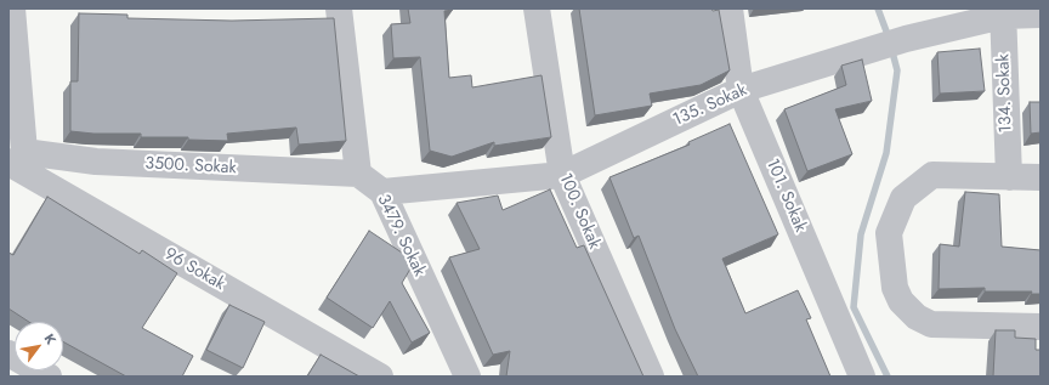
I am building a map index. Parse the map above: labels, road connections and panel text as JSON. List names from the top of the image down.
{
  "streets": {
    "street": [
      "134. Sokak",
      "135. Sokak",
      "3500. Sokak",
      "101. Sokak",
      "100. Sokak",
      "3479. Sokak",
      "96 Sokak"
    ]
  },
  "crossings": [
    ["134. Sokak", "135. Sokak"],
    ["135. Sokak", "101. Sokak"],
    ["135. Sokak", "100. Sokak"],
    ["135. Sokak", "3479. Sokak"],
    ["3500. Sokak", "3479. Sokak"],
    ["3500. Sokak", "96 Sokak"]
  ],
  "north": "top right"
}
